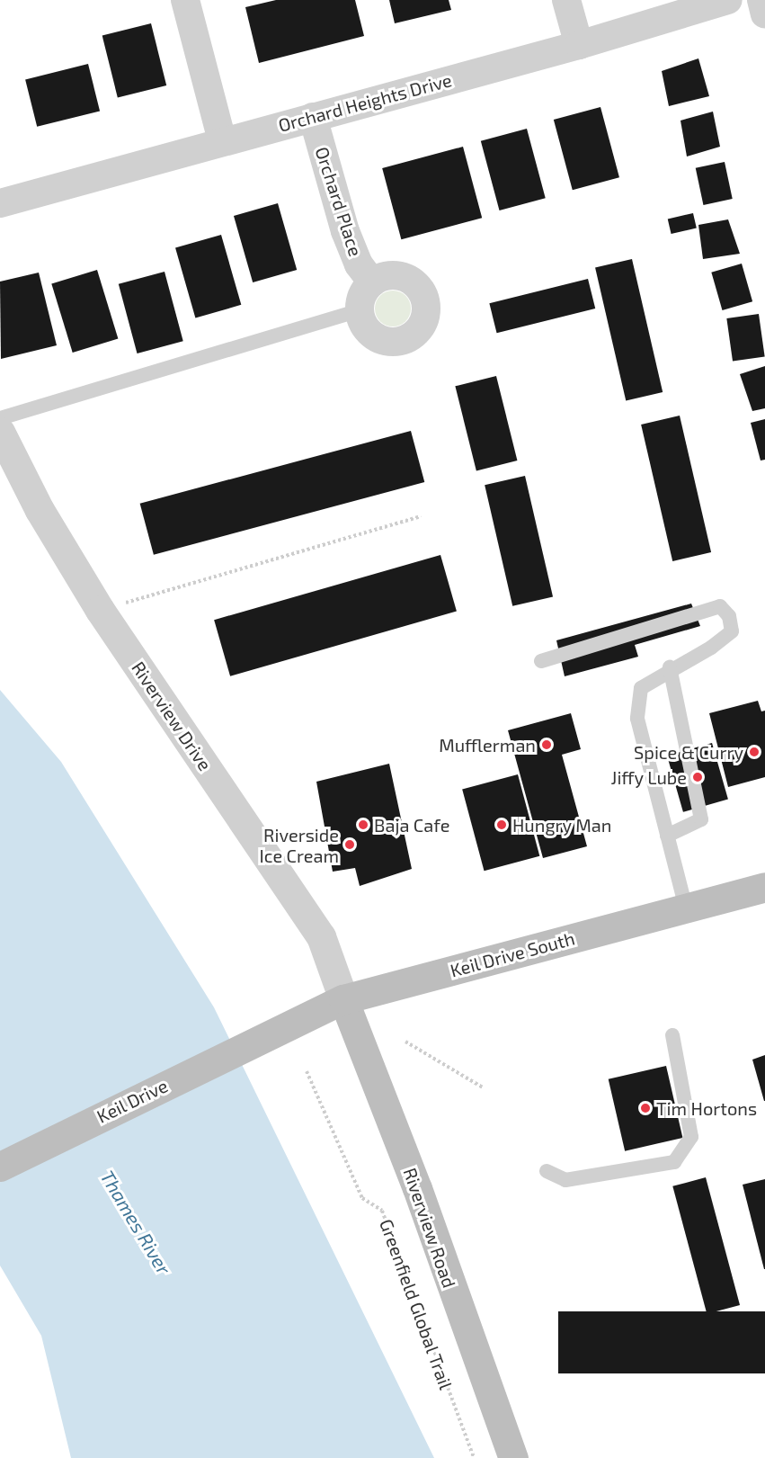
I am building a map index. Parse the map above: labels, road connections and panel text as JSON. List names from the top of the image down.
{
  "streets": {
    "main road": ["Keil Drive South", "Keil Drive", "Riverview Road"],
    "street": ["Orchard Heights Drive", "Orchard Place", "Riverview Drive"],
    "path": ["Greenfield Global Trail"]
  },
  "crossings": [
    ["Orchard Heights Drive", "Orchard Place"],
    ["Riverview Drive", "Keil Drive South"],
    ["Riverview Drive", "Riverview Road"],
    ["Keil Drive South", "Keil Drive"],
    ["Keil Drive South", "Riverview Road"]
  ],
  "water": ["Thames River"],
  "places": [
    "Mufflerman",
    "Spice & Curry",
    "Jiffy Lube",
    "Baja Cafe",
    "Hungry Man",
    "Riverside Ice Cream",
    "Tim Hortons"
  ]
}
